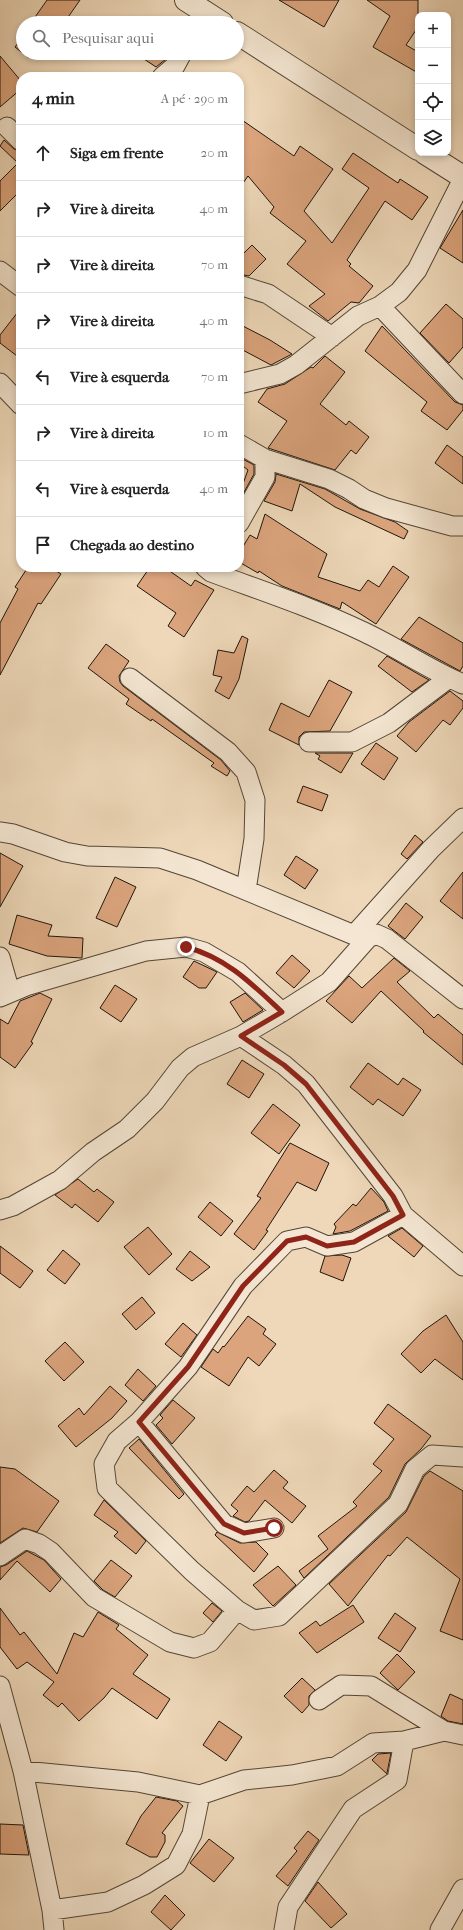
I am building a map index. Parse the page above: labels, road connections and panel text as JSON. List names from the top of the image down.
{
  "page": {
    "map_buttons": ["+", "−"],
    "search": "Pesquisar aqui",
    "heading": ["4 min", "A pé · 290 m"],
    "list": [
      ["Siga em frente", "20 m"],
      ["Vire à direita", "40 m"],
      ["Vire à direita", "70 m"],
      ["Vire à direita", "40 m"],
      ["Vire à esquerda", "70 m"],
      ["Vire à direita", "10 m"],
      ["Vire à esquerda", "40 m"],
      "Chegada ao destino"
    ]
  }
}
